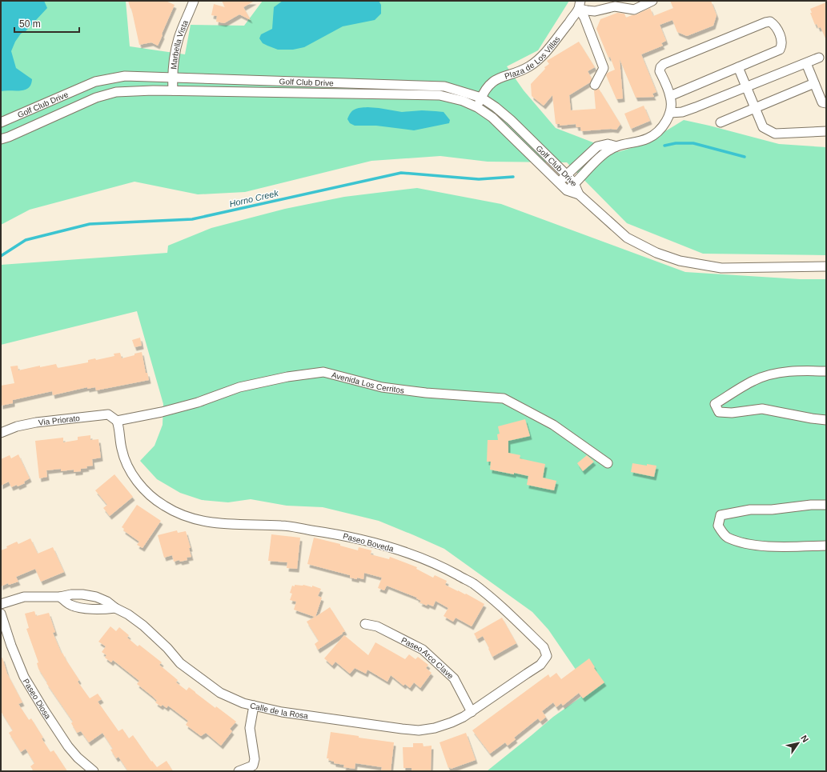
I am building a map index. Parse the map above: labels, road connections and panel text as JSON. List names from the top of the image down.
{
  "streets": {
    "street": [
      "Marbella Vista",
      "Plaza de Los Villas",
      "Golf Club Drive",
      "Avenida Los Cerritos",
      "Via Priorato",
      "Paseo Boveda",
      "Paseo Arco Clave",
      "Paseo Diosa",
      "Calle de la Rosa"
    ]
  },
  "crossings": [
    ["Marbella Vista", "Golf Club Drive"],
    ["Plaza de Los Villas", "Golf Club Drive"],
    ["Avenida Los Cerritos", "Via Priorato"],
    ["Avenida Los Cerritos", "Paseo Boveda"],
    ["Via Priorato", "Paseo Boveda"],
    ["Paseo Boveda", "Paseo Arco Clave"],
    ["Paseo Boveda", "Calle de la Rosa"],
    ["Paseo Arco Clave", "Calle de la Rosa"]
  ],
  "water": ["Horno Creek"],
  "scale_bar": "50 m",
  "north": "top right"
}
